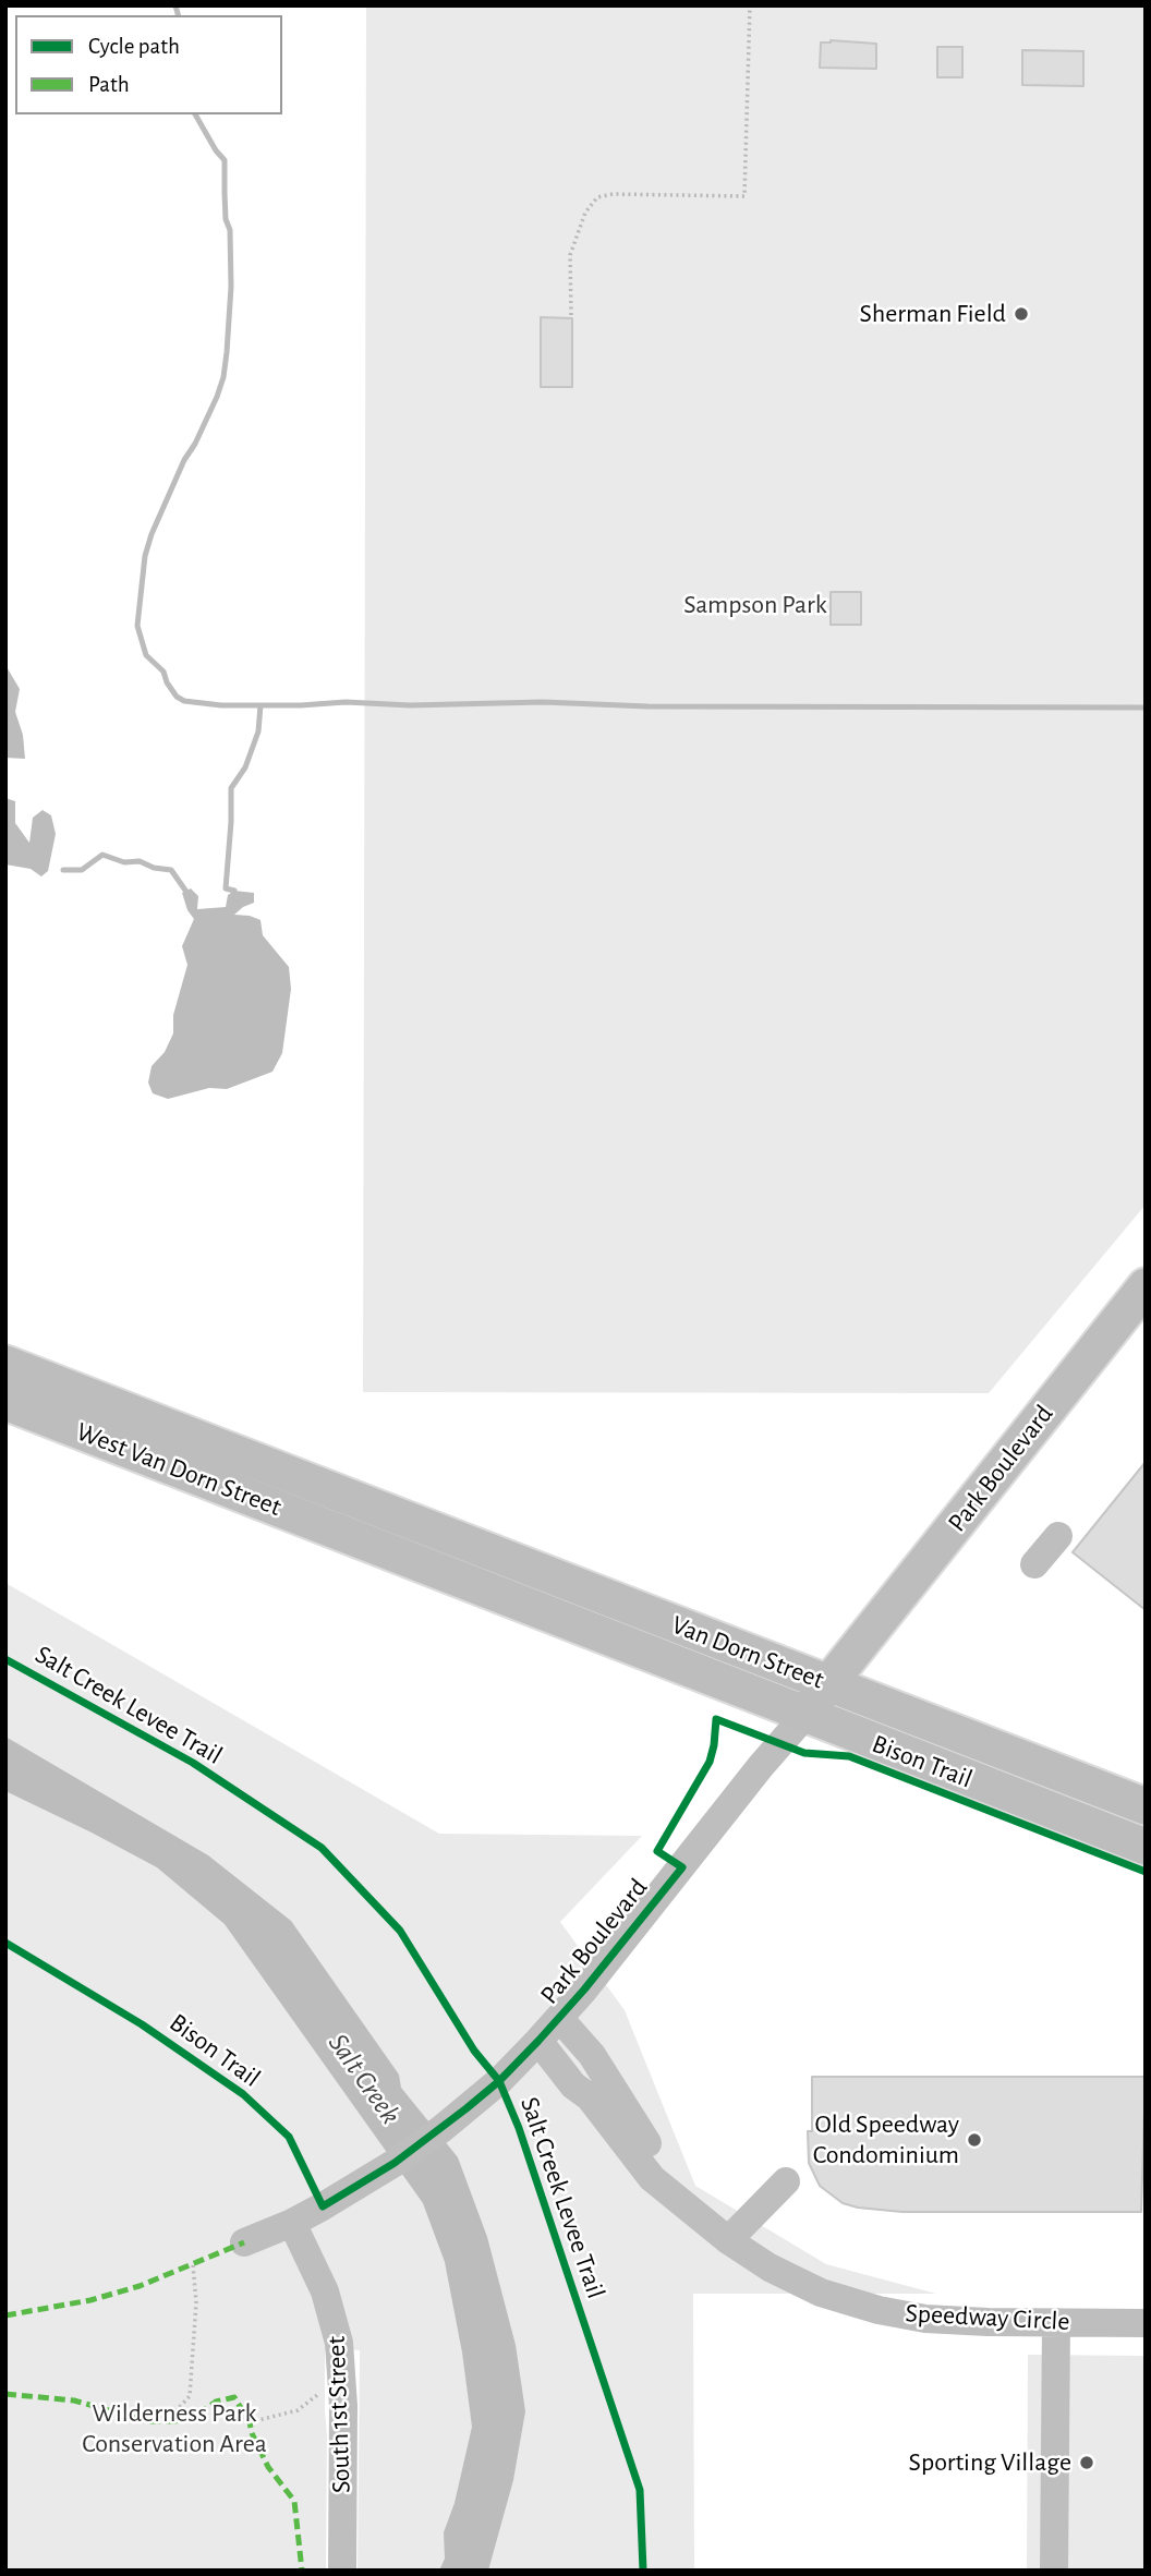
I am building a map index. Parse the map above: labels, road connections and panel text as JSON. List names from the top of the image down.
{
  "streets": {
    "main road": ["Park Boulevard", "West Van Dorn Street", "Van Dorn Street"],
    "street": ["Speedway Circle", "South 1st Street"],
    "cycle path": ["Salt Creek Levee Trail", "Bison Trail"]
  },
  "crossings": [
    ["Park Boulevard", "Van Dorn Street"],
    ["Park Boulevard", "Speedway Circle"],
    ["West Van Dorn Street", "Van Dorn Street"]
  ],
  "water": ["Salt Creek"],
  "parks": ["Sampson Park", "Wilderness Park Conservation Area"],
  "places": ["Sherman Field", "Old Speedway Condominium", "Sporting Village"],
  "legend": ["Cycle path", "Path"]
}
